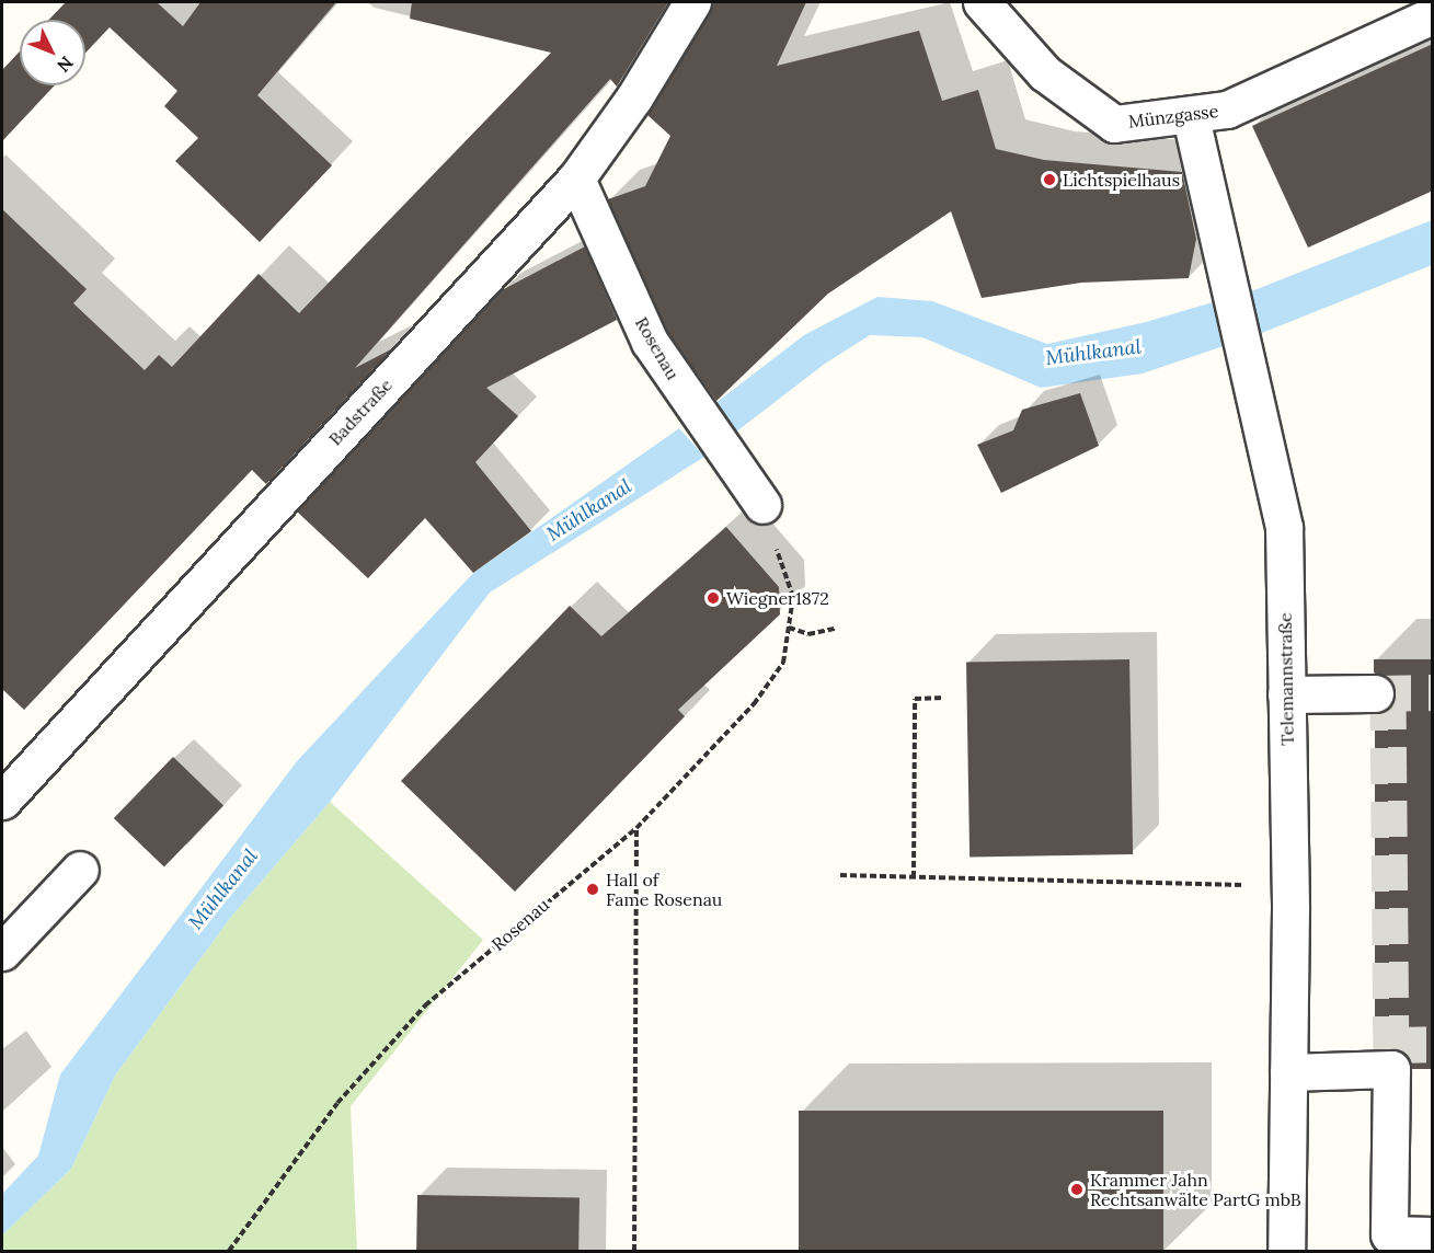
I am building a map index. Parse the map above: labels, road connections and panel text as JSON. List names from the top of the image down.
{
  "streets": {
    "street": [
      "Münzgasse",
      "Rosenau",
      "Badstraße",
      "Telemannstraße"
    ]
  },
  "crossings": [
    ["Münzgasse", "Telemannstraße"],
    ["Rosenau", "Badstraße"]
  ],
  "water": ["Mühlkanal"],
  "places": [
    "Lichtspielhaus",
    "Wiegner1872",
    "Hall of Fame Rosenau",
    "Krammer Jahn Rechtsanwälte PartG mbB"
  ],
  "north": "bottom right"
}
